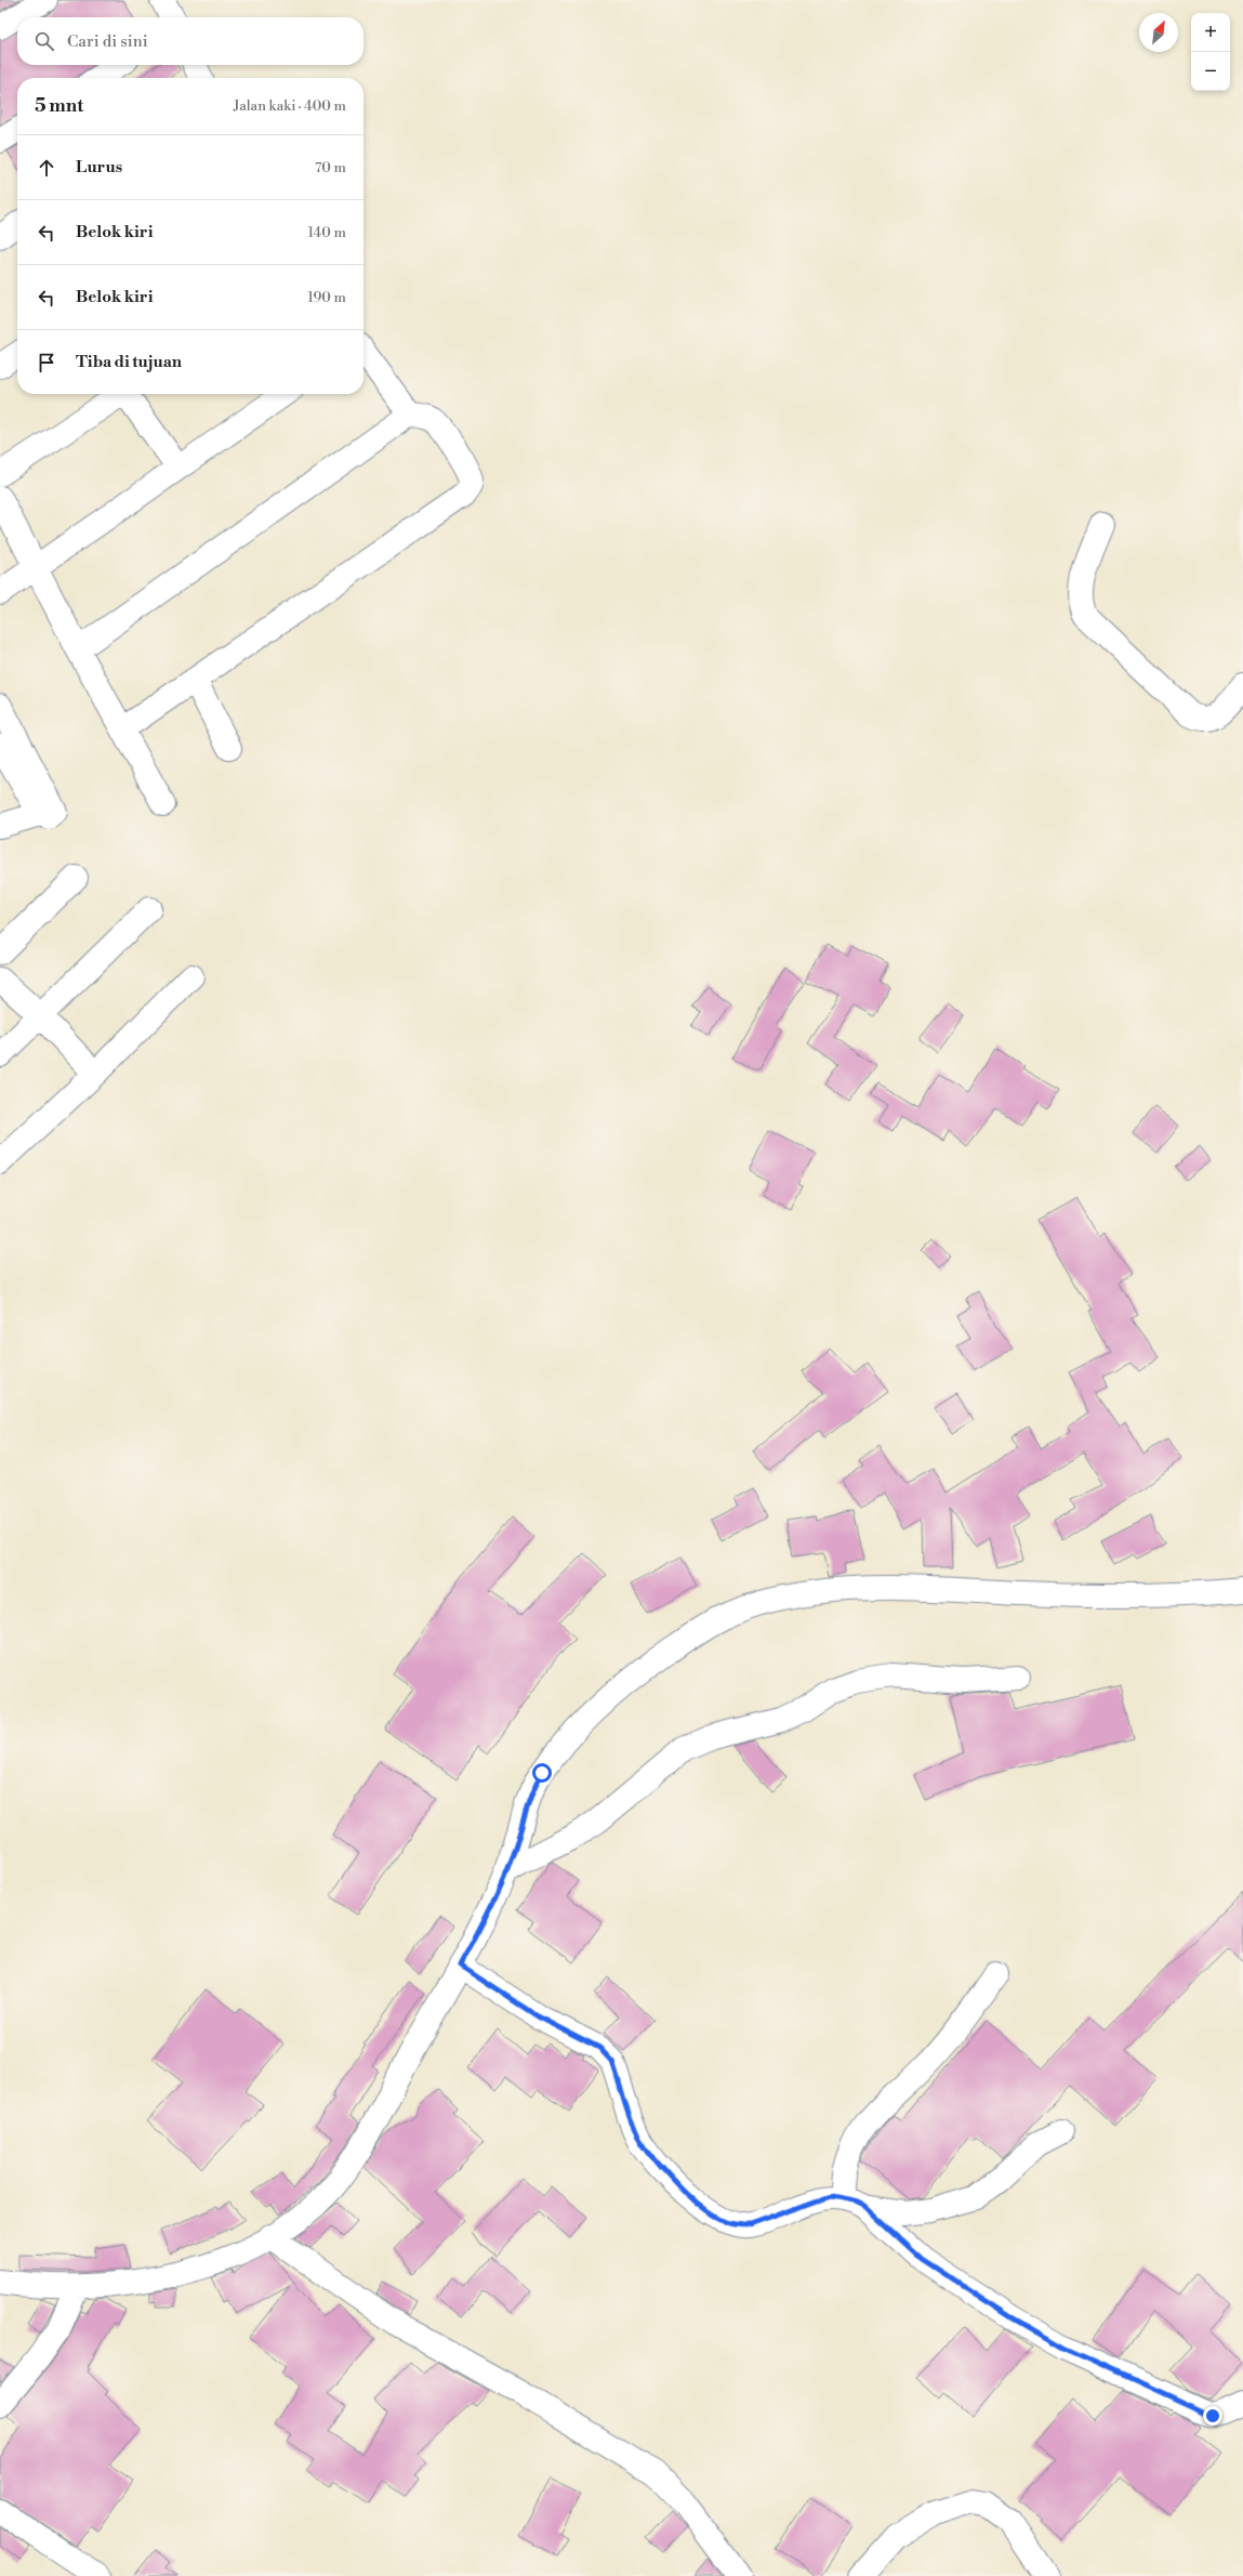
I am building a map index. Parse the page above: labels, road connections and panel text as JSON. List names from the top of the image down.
{
  "north": "top right",
  "page": {
    "map_buttons": ["+", "−"],
    "search": "Cari di sini",
    "heading": ["5 mnt", "Jalan kaki · 400 m"],
    "list": [
      ["Lurus", "70 m"],
      ["Belok kiri", "140 m"],
      ["Belok kiri", "190 m"],
      "Tiba di tujuan"
    ]
  }
}
